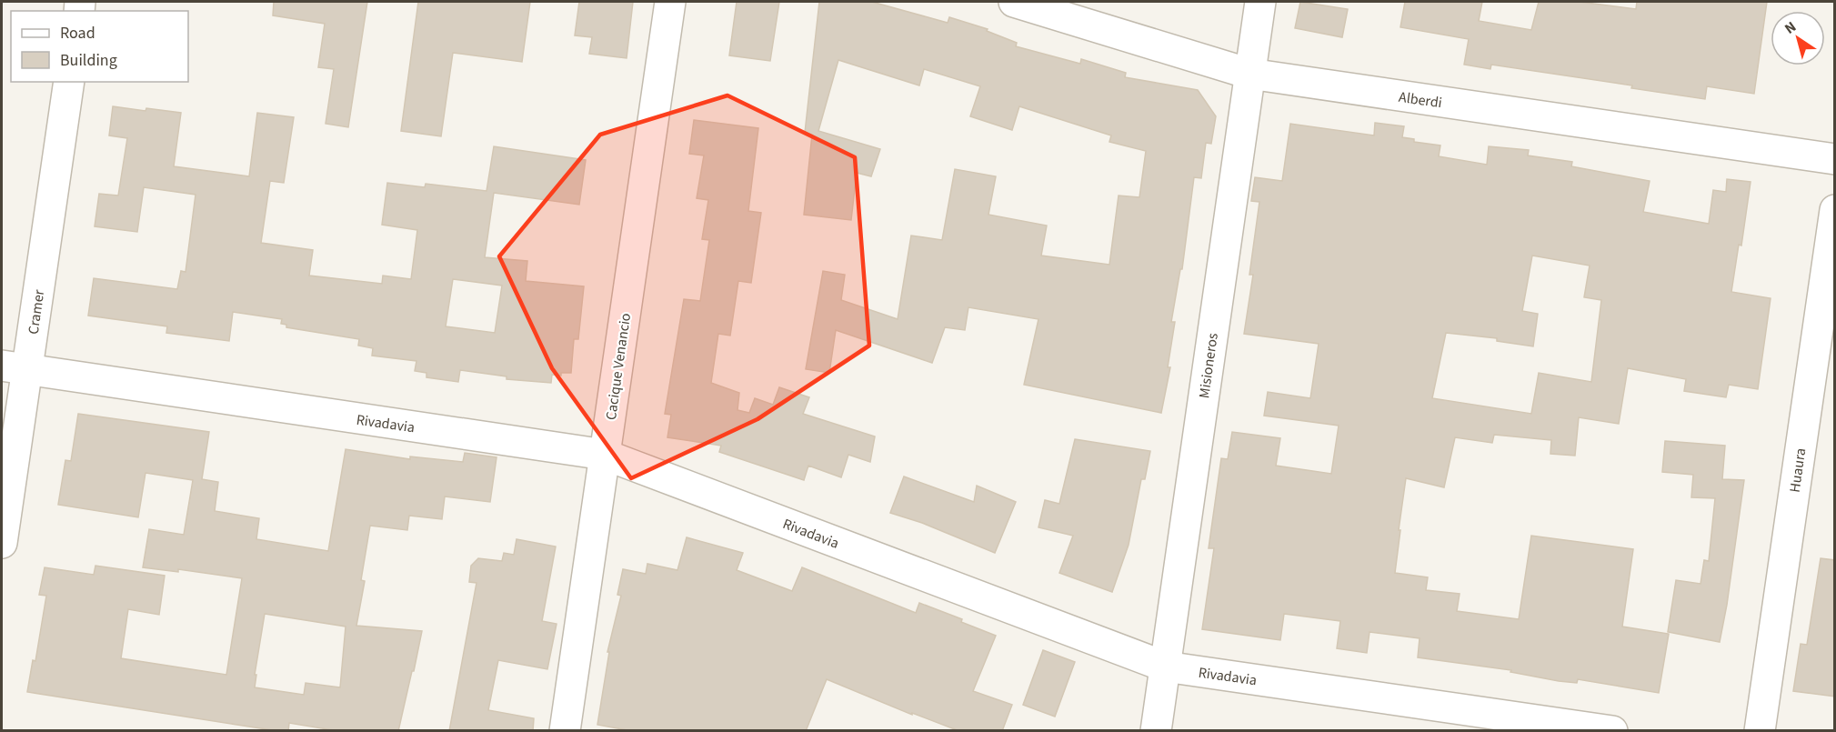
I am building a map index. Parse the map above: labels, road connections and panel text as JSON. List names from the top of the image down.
{
  "streets": {
    "street": [
      "Alberdi",
      "Cramer",
      "Misioneros",
      "Cacique Venancio",
      "Rivadavia",
      "Huaura"
    ]
  },
  "crossings": [
    ["Alberdi", "Misioneros"],
    ["Cramer", "Rivadavia"],
    ["Misioneros", "Rivadavia"],
    ["Cacique Venancio", "Rivadavia"]
  ],
  "legend": ["Road", "Building"],
  "north": "top left"
}
